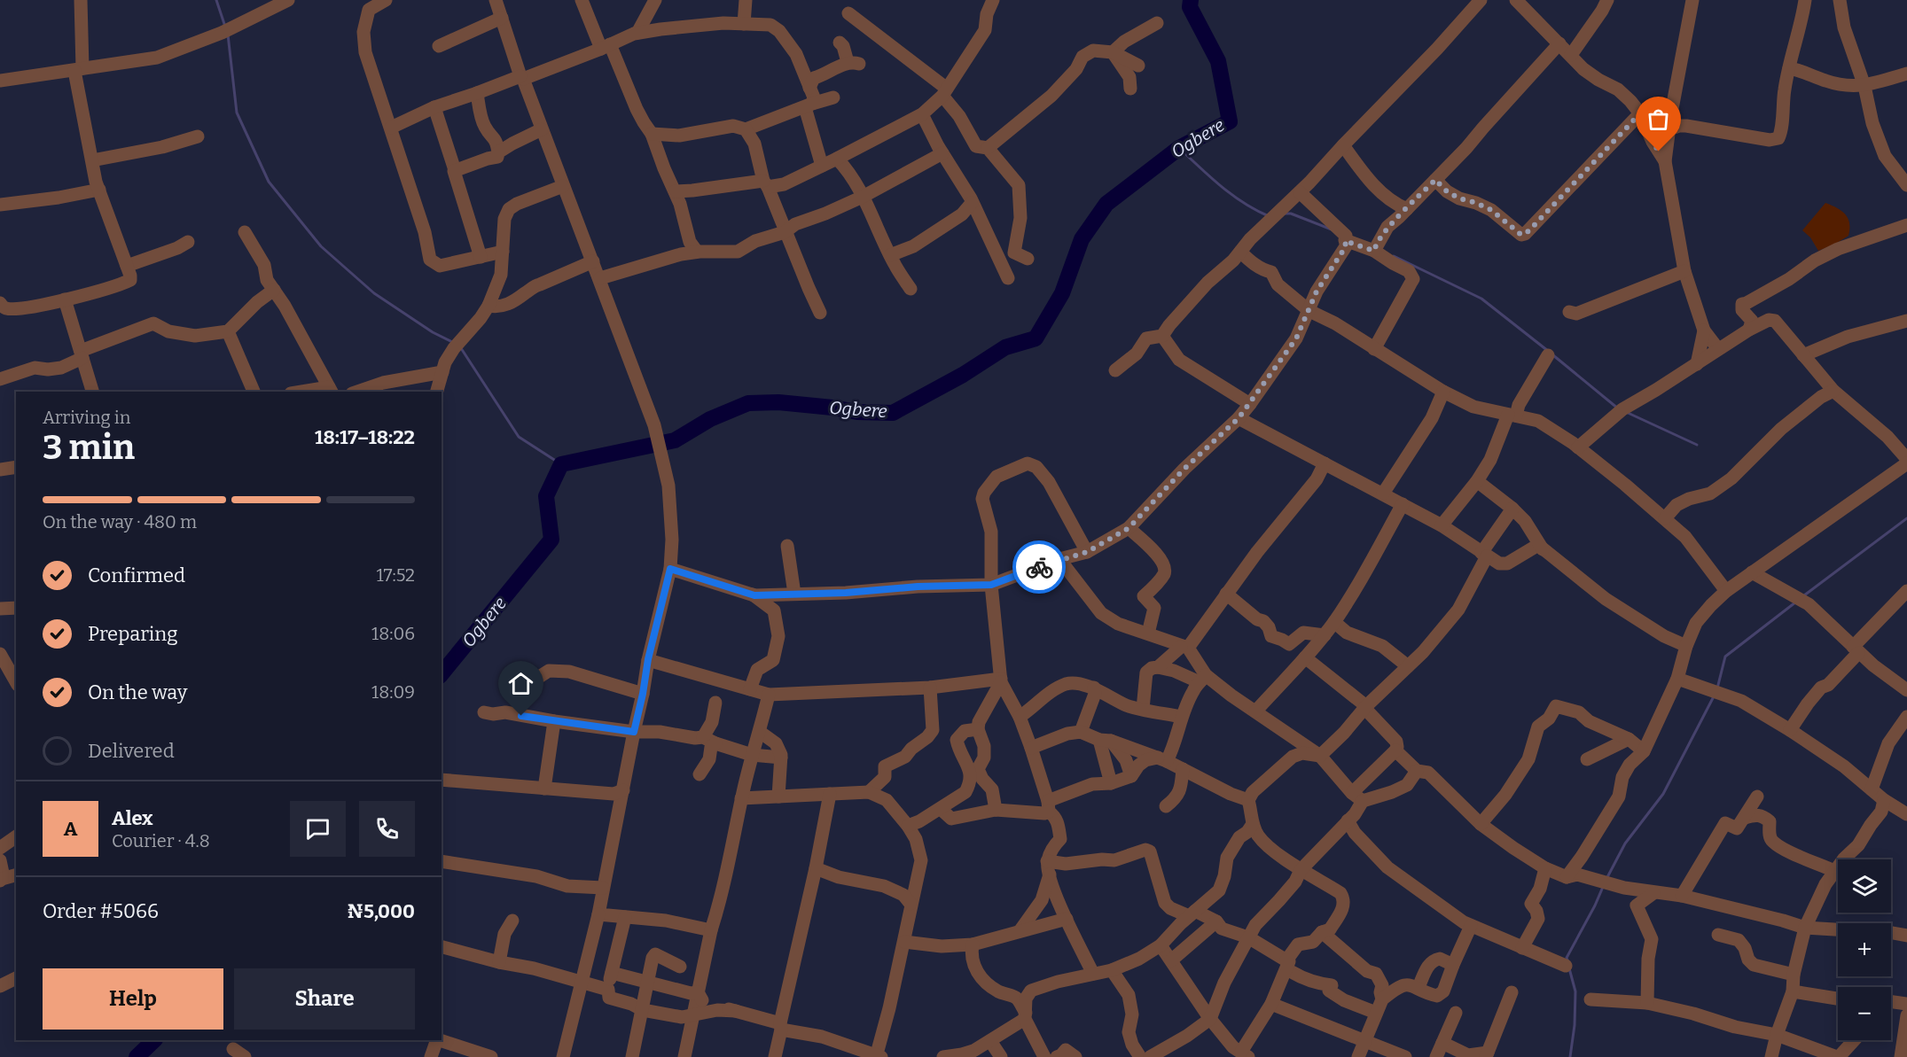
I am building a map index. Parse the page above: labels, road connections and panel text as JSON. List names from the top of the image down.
{
  "water": ["Ogbere"],
  "page": {
    "heading": ["3 min", "Arriving in", "18:17–18:22"],
    "panel": [
      "Alex",
      "Courier · 4.8",
      "Order #5066",
      "₦5,000"
    ],
    "bar": "On the way · 480 m",
    "list": [
      ["Confirmed", "17:52"],
      ["Preparing", "18:06"],
      ["On the way", "18:09"],
      "Delivered"
    ],
    "round": "A",
    "map_buttons": ["+", "−"],
    "buttons": ["Help", "Share"]
  }
}
